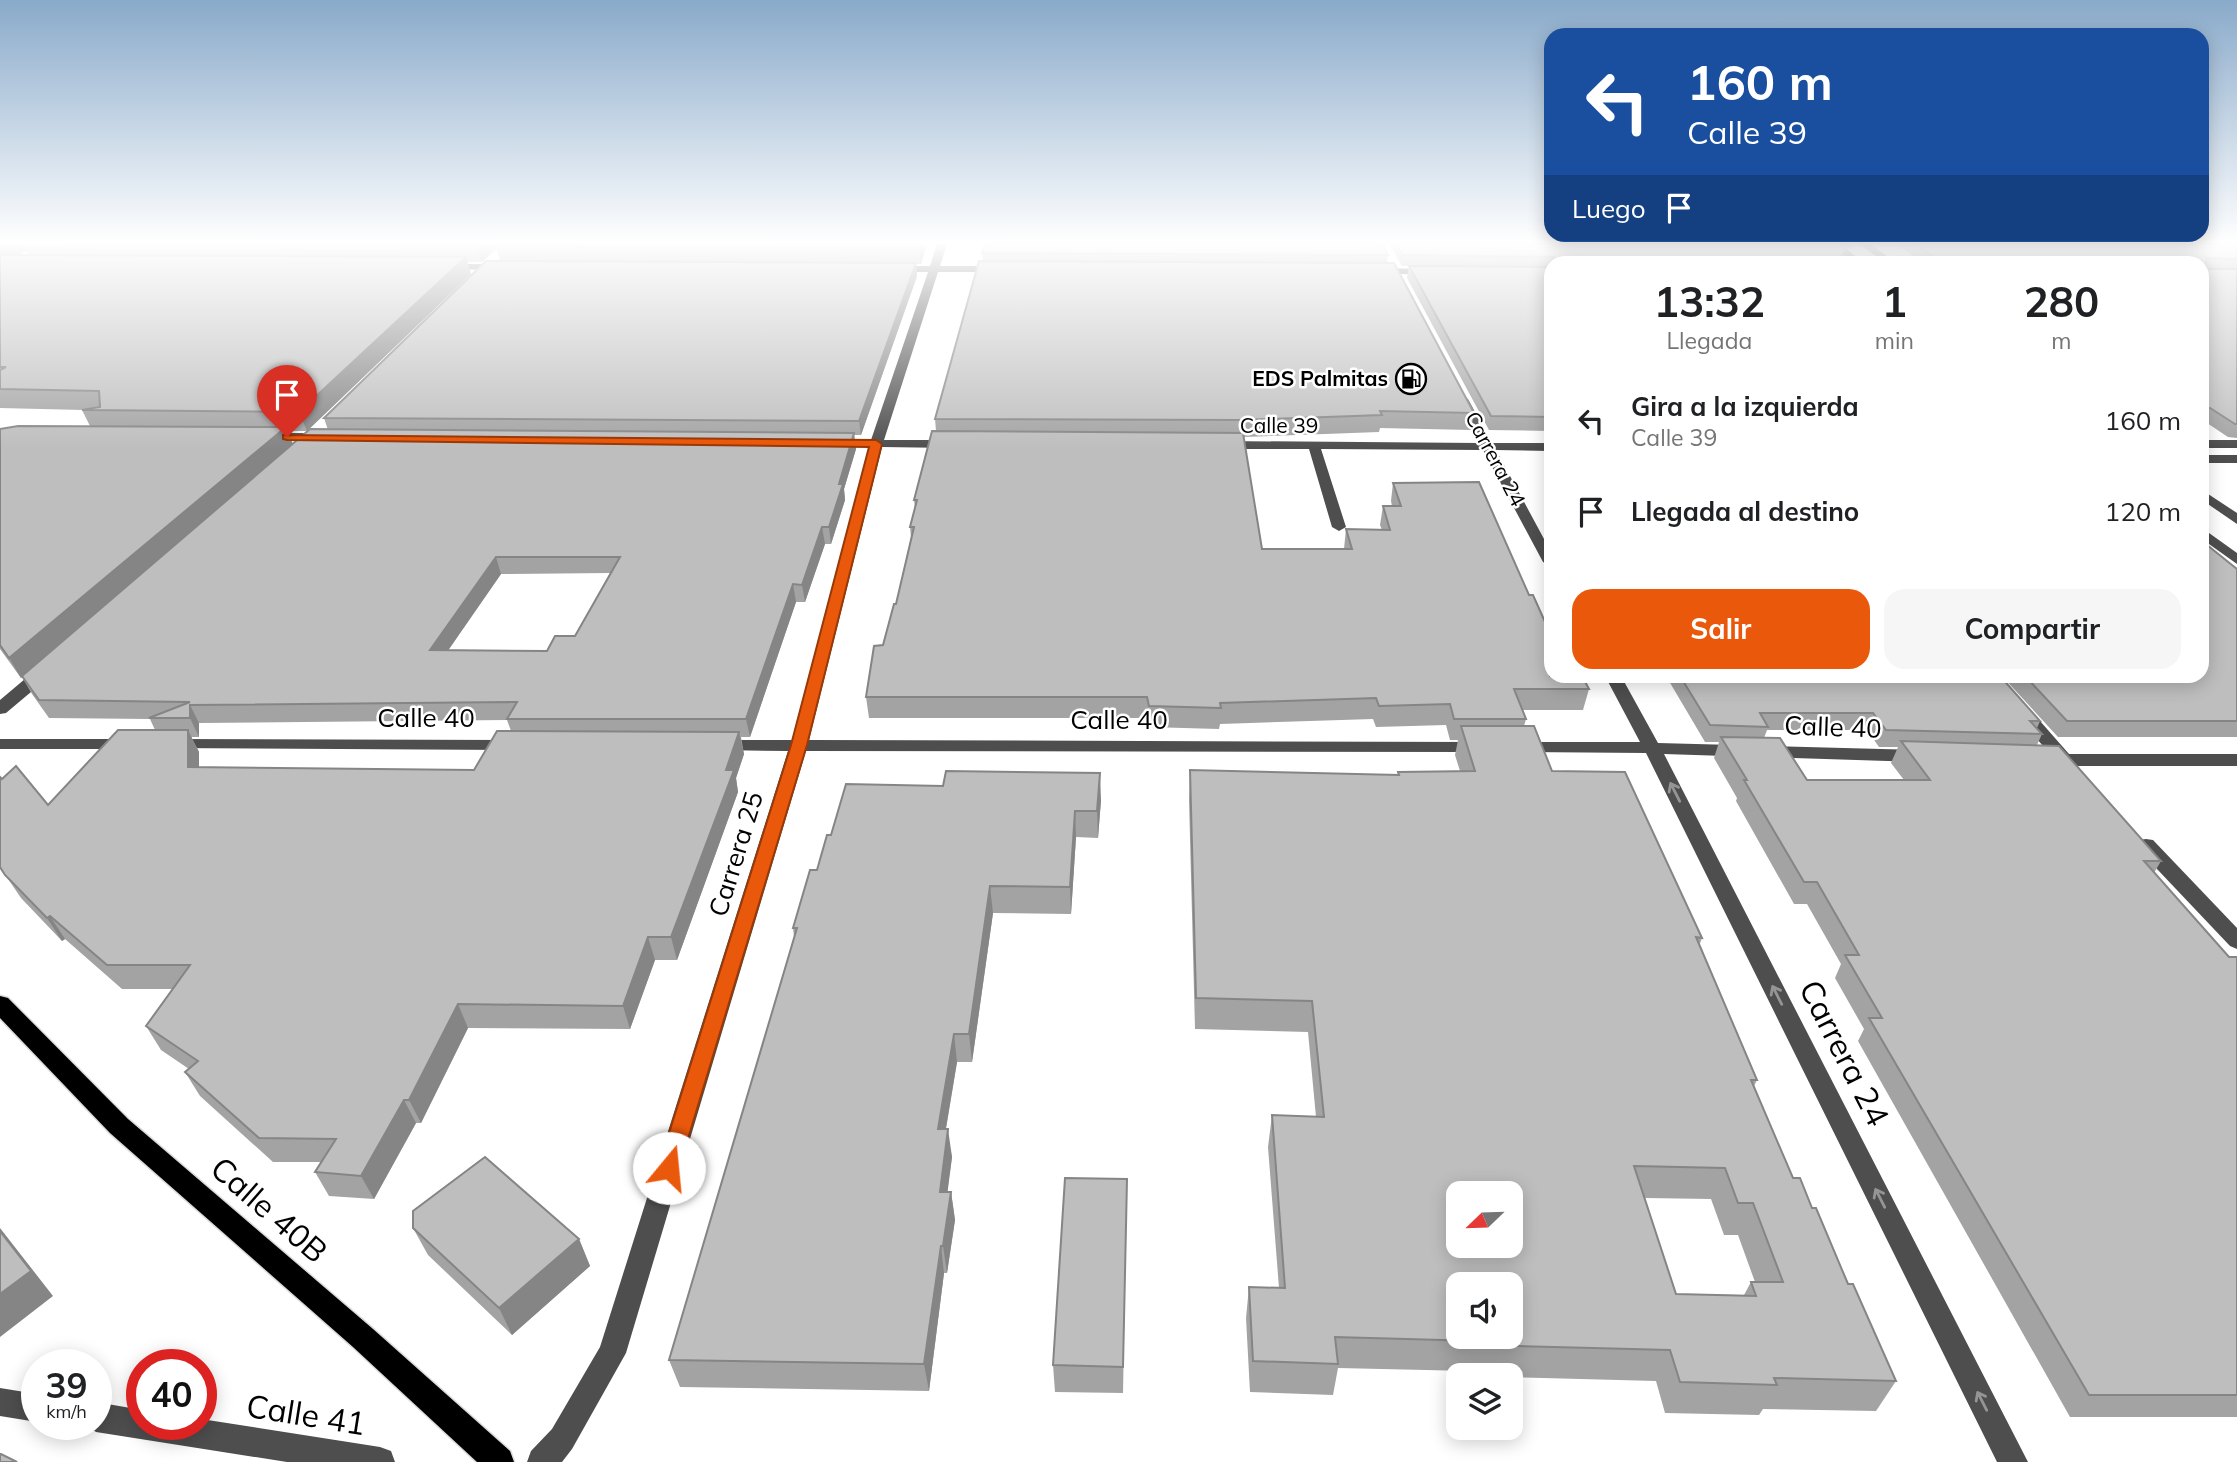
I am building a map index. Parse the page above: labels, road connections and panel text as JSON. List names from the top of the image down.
{
  "streets": {
    "main road": ["Calle 40B"],
    "street": [
      "Calle 39",
      "Carrera 24",
      "Calle 40",
      "Carrera 25",
      "Calle 41"
    ]
  },
  "crossings": [
    ["Calle 39", "Carrera 24"],
    ["Carrera 24", "Calle 40"],
    ["Calle 40", "Carrera 25"]
  ],
  "one_way": ["Carrera 24"],
  "places": {
    "fuel station": ["EDS Palmitas"]
  },
  "north": "bottom left",
  "page": {
    "turn": ["160 m", "Calle 39"],
    "then": "Luego",
    "eta": [
      "13:32",
      "Llegada",
      "1",
      "min",
      "280",
      "m"
    ],
    "list": [
      {
        "name": "Gira a la izquierda",
        "note": "Calle 39",
        "value": "160 m"
      },
      {
        "name": "Llegada al destino",
        "value": "120 m"
      }
    ],
    "buttons": ["Salir", "Compartir"],
    "speed": "39 km/h",
    "limit": "40"
  }
}
